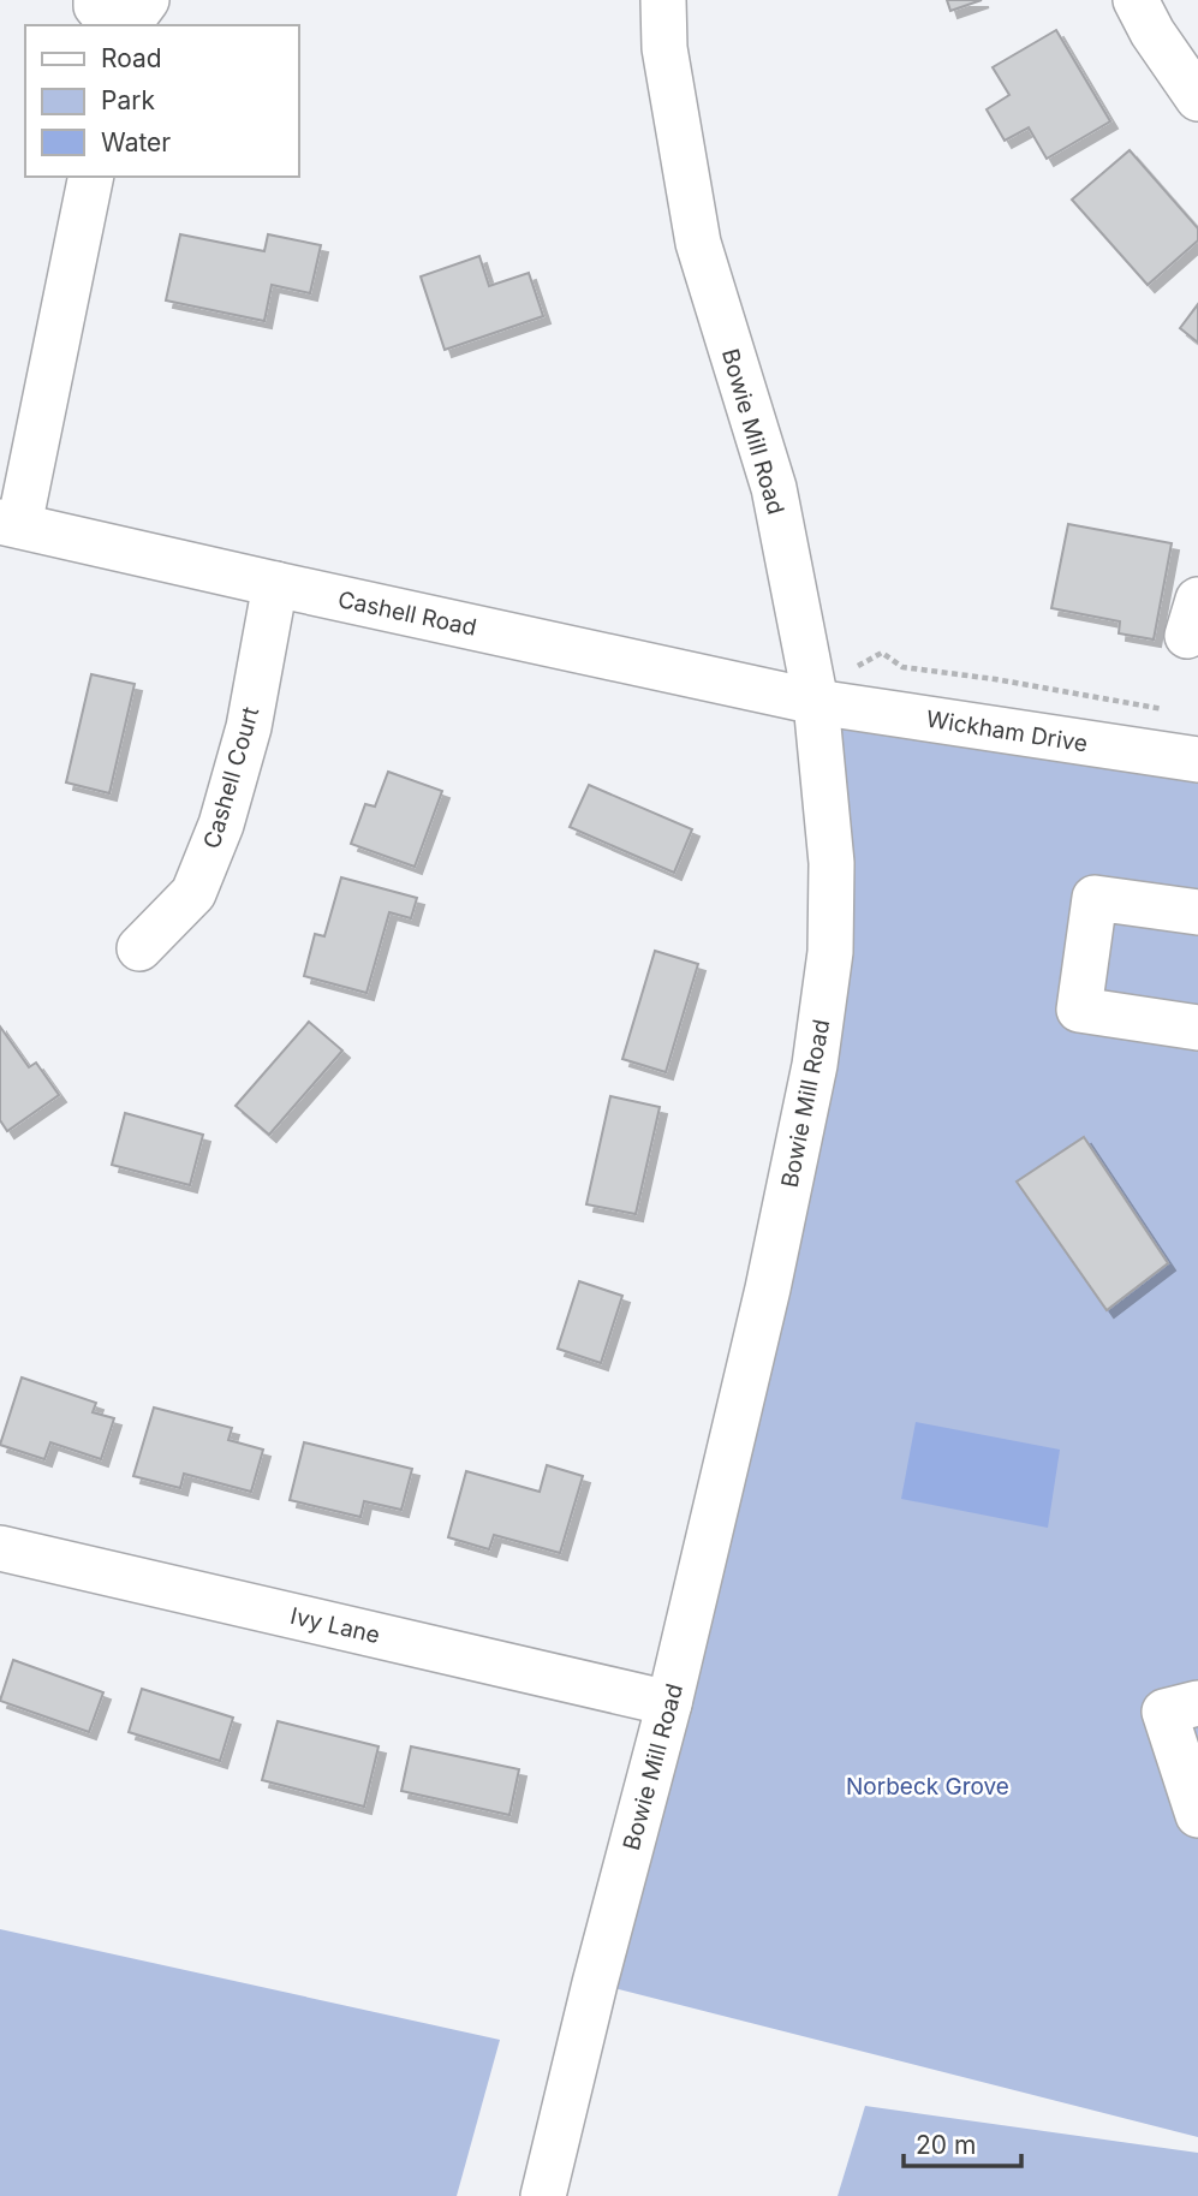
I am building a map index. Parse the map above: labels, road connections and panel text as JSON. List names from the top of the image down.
{
  "streets": {
    "street": [
      "Bowie Mill Road",
      "Cashell Road",
      "Wickham Drive",
      "Cashell Court",
      "Ivy Lane"
    ]
  },
  "crossings": [
    ["Bowie Mill Road", "Cashell Road"],
    ["Bowie Mill Road", "Wickham Drive"],
    ["Bowie Mill Road", "Ivy Lane"],
    ["Cashell Road", "Wickham Drive"],
    ["Cashell Road", "Cashell Court"]
  ],
  "parks": ["Norbeck Grove"],
  "legend": ["Road", "Park", "Water"],
  "scale_bar": "20 m"
}
